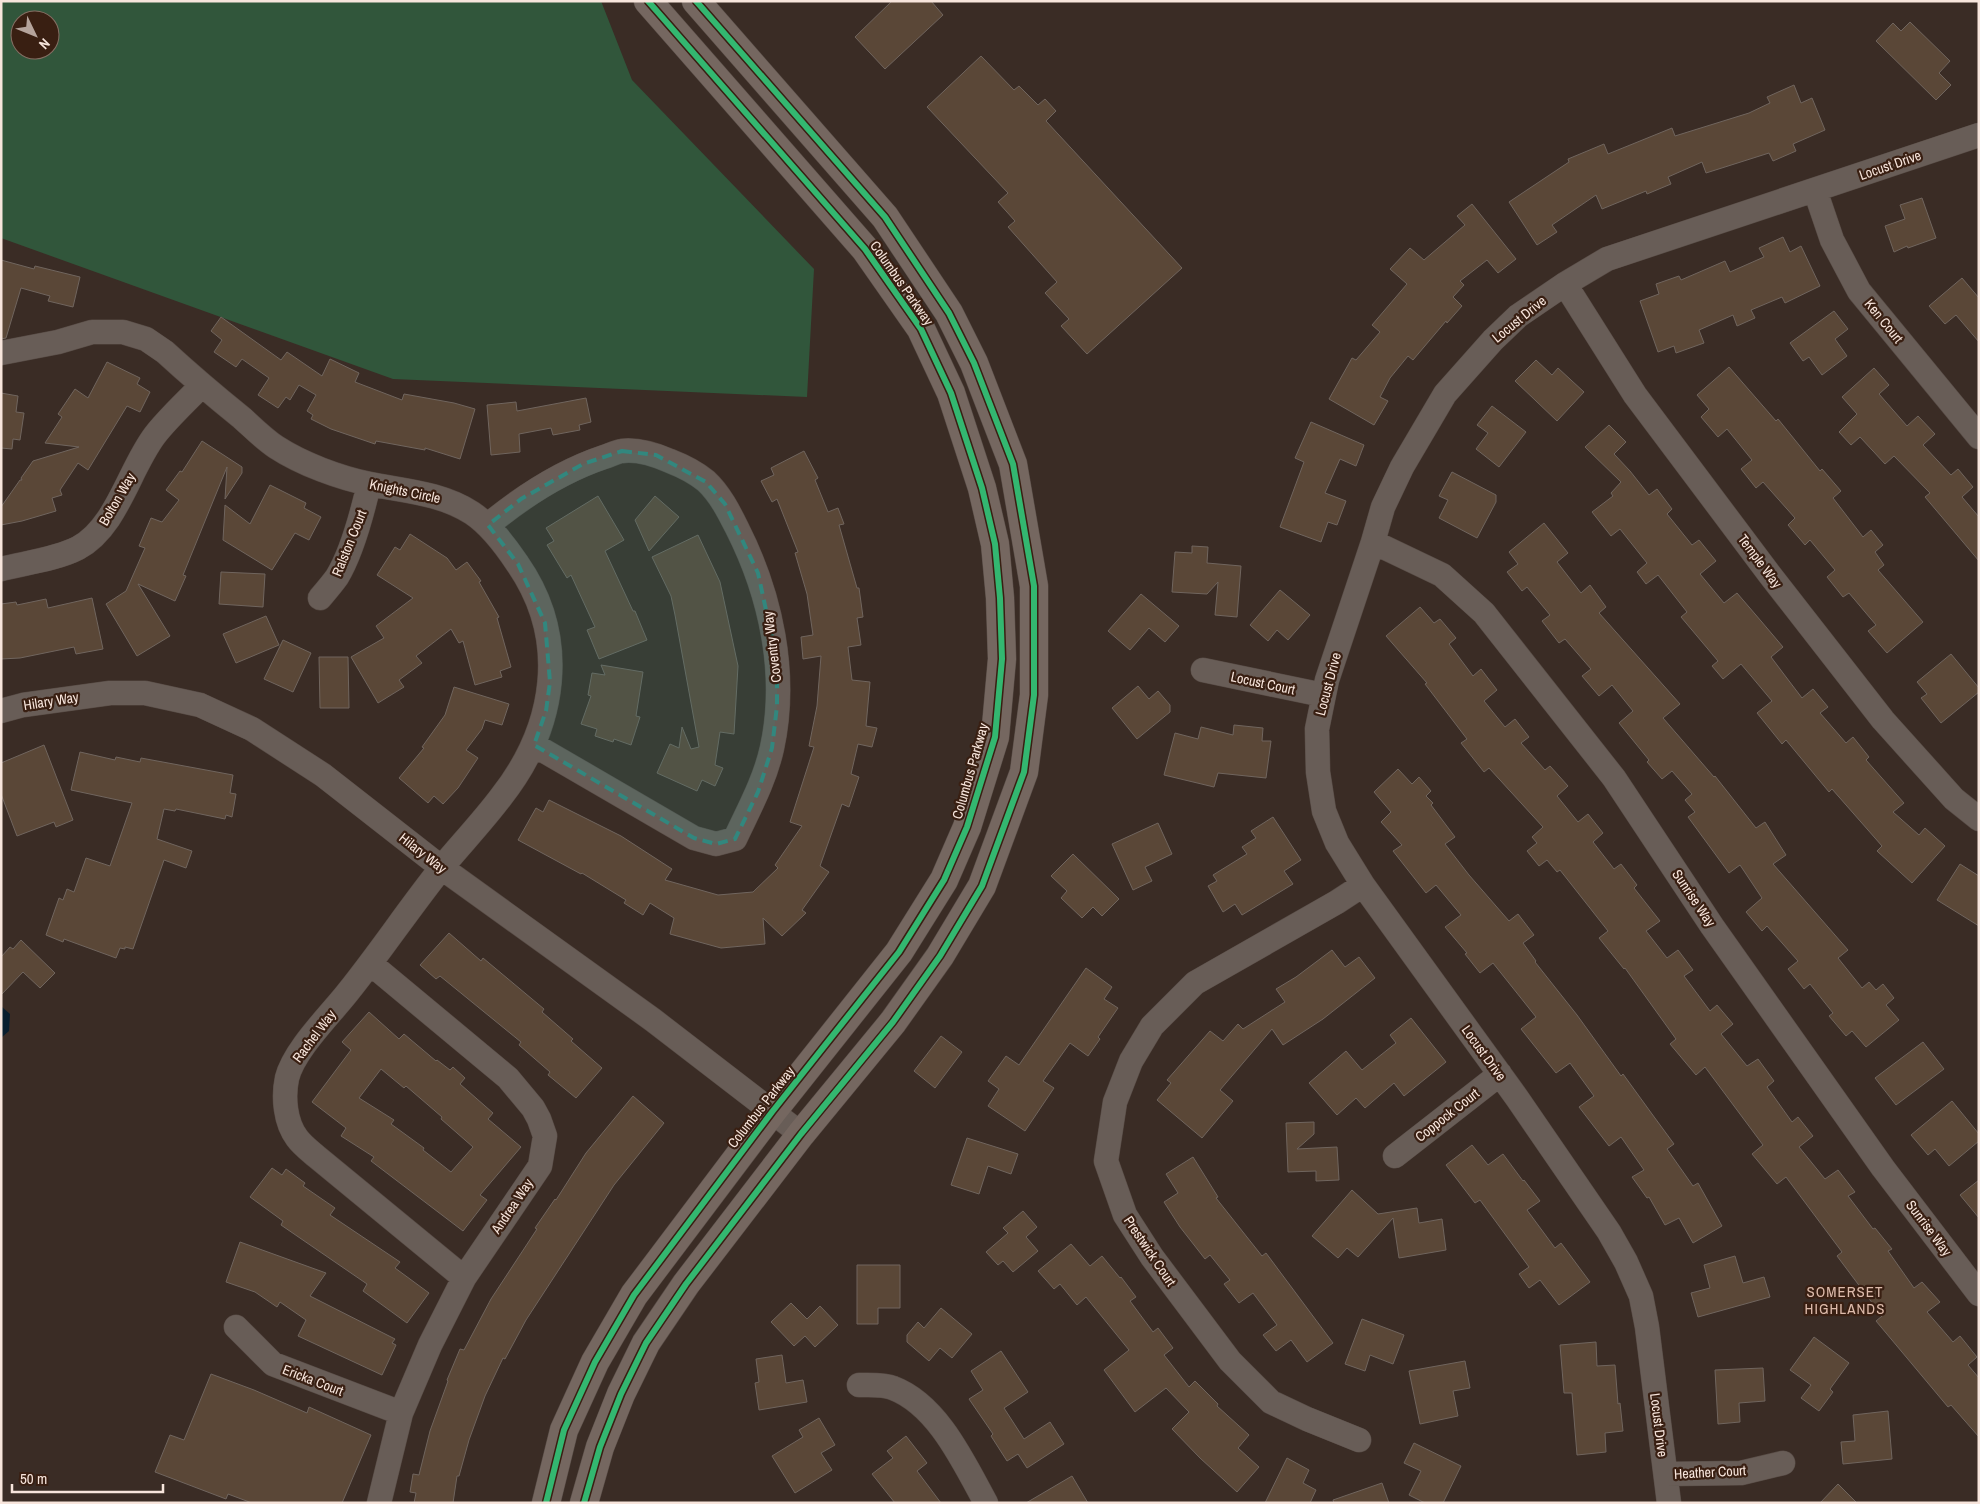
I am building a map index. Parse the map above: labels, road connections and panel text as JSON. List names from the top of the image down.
{
  "streets": {
    "main road": ["Columbus Parkway"],
    "street": [
      "Locust Drive",
      "Ken Court",
      "Knights Circle",
      "Bolton Way",
      "Ralston Court",
      "Temple Way",
      "Coventry Way",
      "Locust Court",
      "Hilary Way",
      "Sunrise Way",
      "Rachel Way",
      "Coppock Court",
      "Andrea Way",
      "Prestwick Court",
      "Ericka Court",
      "Heather Court"
    ]
  },
  "crossings": [
    ["Locust Drive", "Ken Court"],
    ["Locust Drive", "Temple Way"],
    ["Locust Drive", "Locust Court"],
    ["Locust Drive", "Sunrise Way"],
    ["Locust Drive", "Coppock Court"],
    ["Locust Drive", "Prestwick Court"],
    ["Locust Drive", "Heather Court"],
    ["Columbus Parkway", "Hilary Way"],
    ["Knights Circle", "Bolton Way"],
    ["Knights Circle", "Ralston Court"],
    ["Knights Circle", "Coventry Way"],
    ["Knights Circle", "Hilary Way"],
    ["Knights Circle", "Rachel Way"],
    ["Hilary Way", "Rachel Way"],
    ["Rachel Way", "Andrea Way"],
    ["Andrea Way", "Ericka Court"]
  ],
  "districts": ["SOMERSET HIGHLANDS"],
  "scale_bar": "50 m",
  "north": "bottom right"
}
